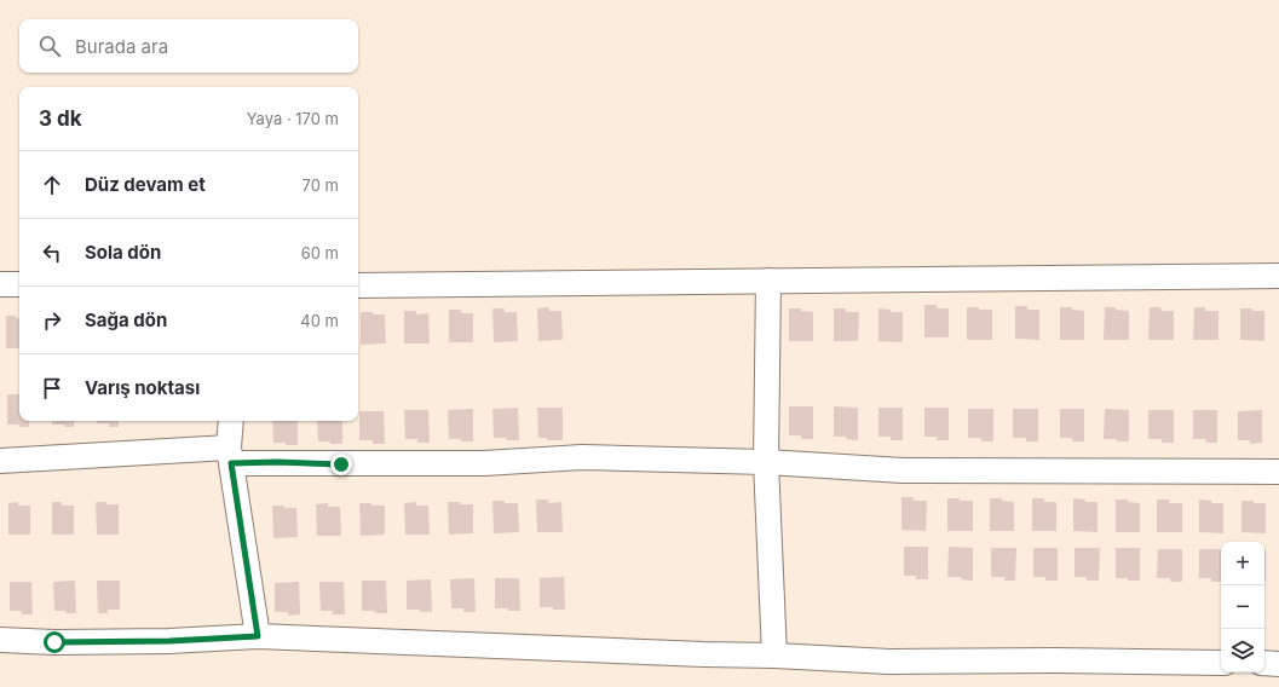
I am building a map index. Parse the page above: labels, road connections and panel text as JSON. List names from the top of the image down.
{
  "page": {
    "search": "Burada ara",
    "heading": ["3 dk", "Yaya · 170 m"],
    "list": [
      ["Düz devam et", "70 m"],
      ["Sola dön", "60 m"],
      ["Sağa dön", "40 m"],
      "Varış noktası"
    ],
    "map_buttons": ["+", "−"]
  }
}
